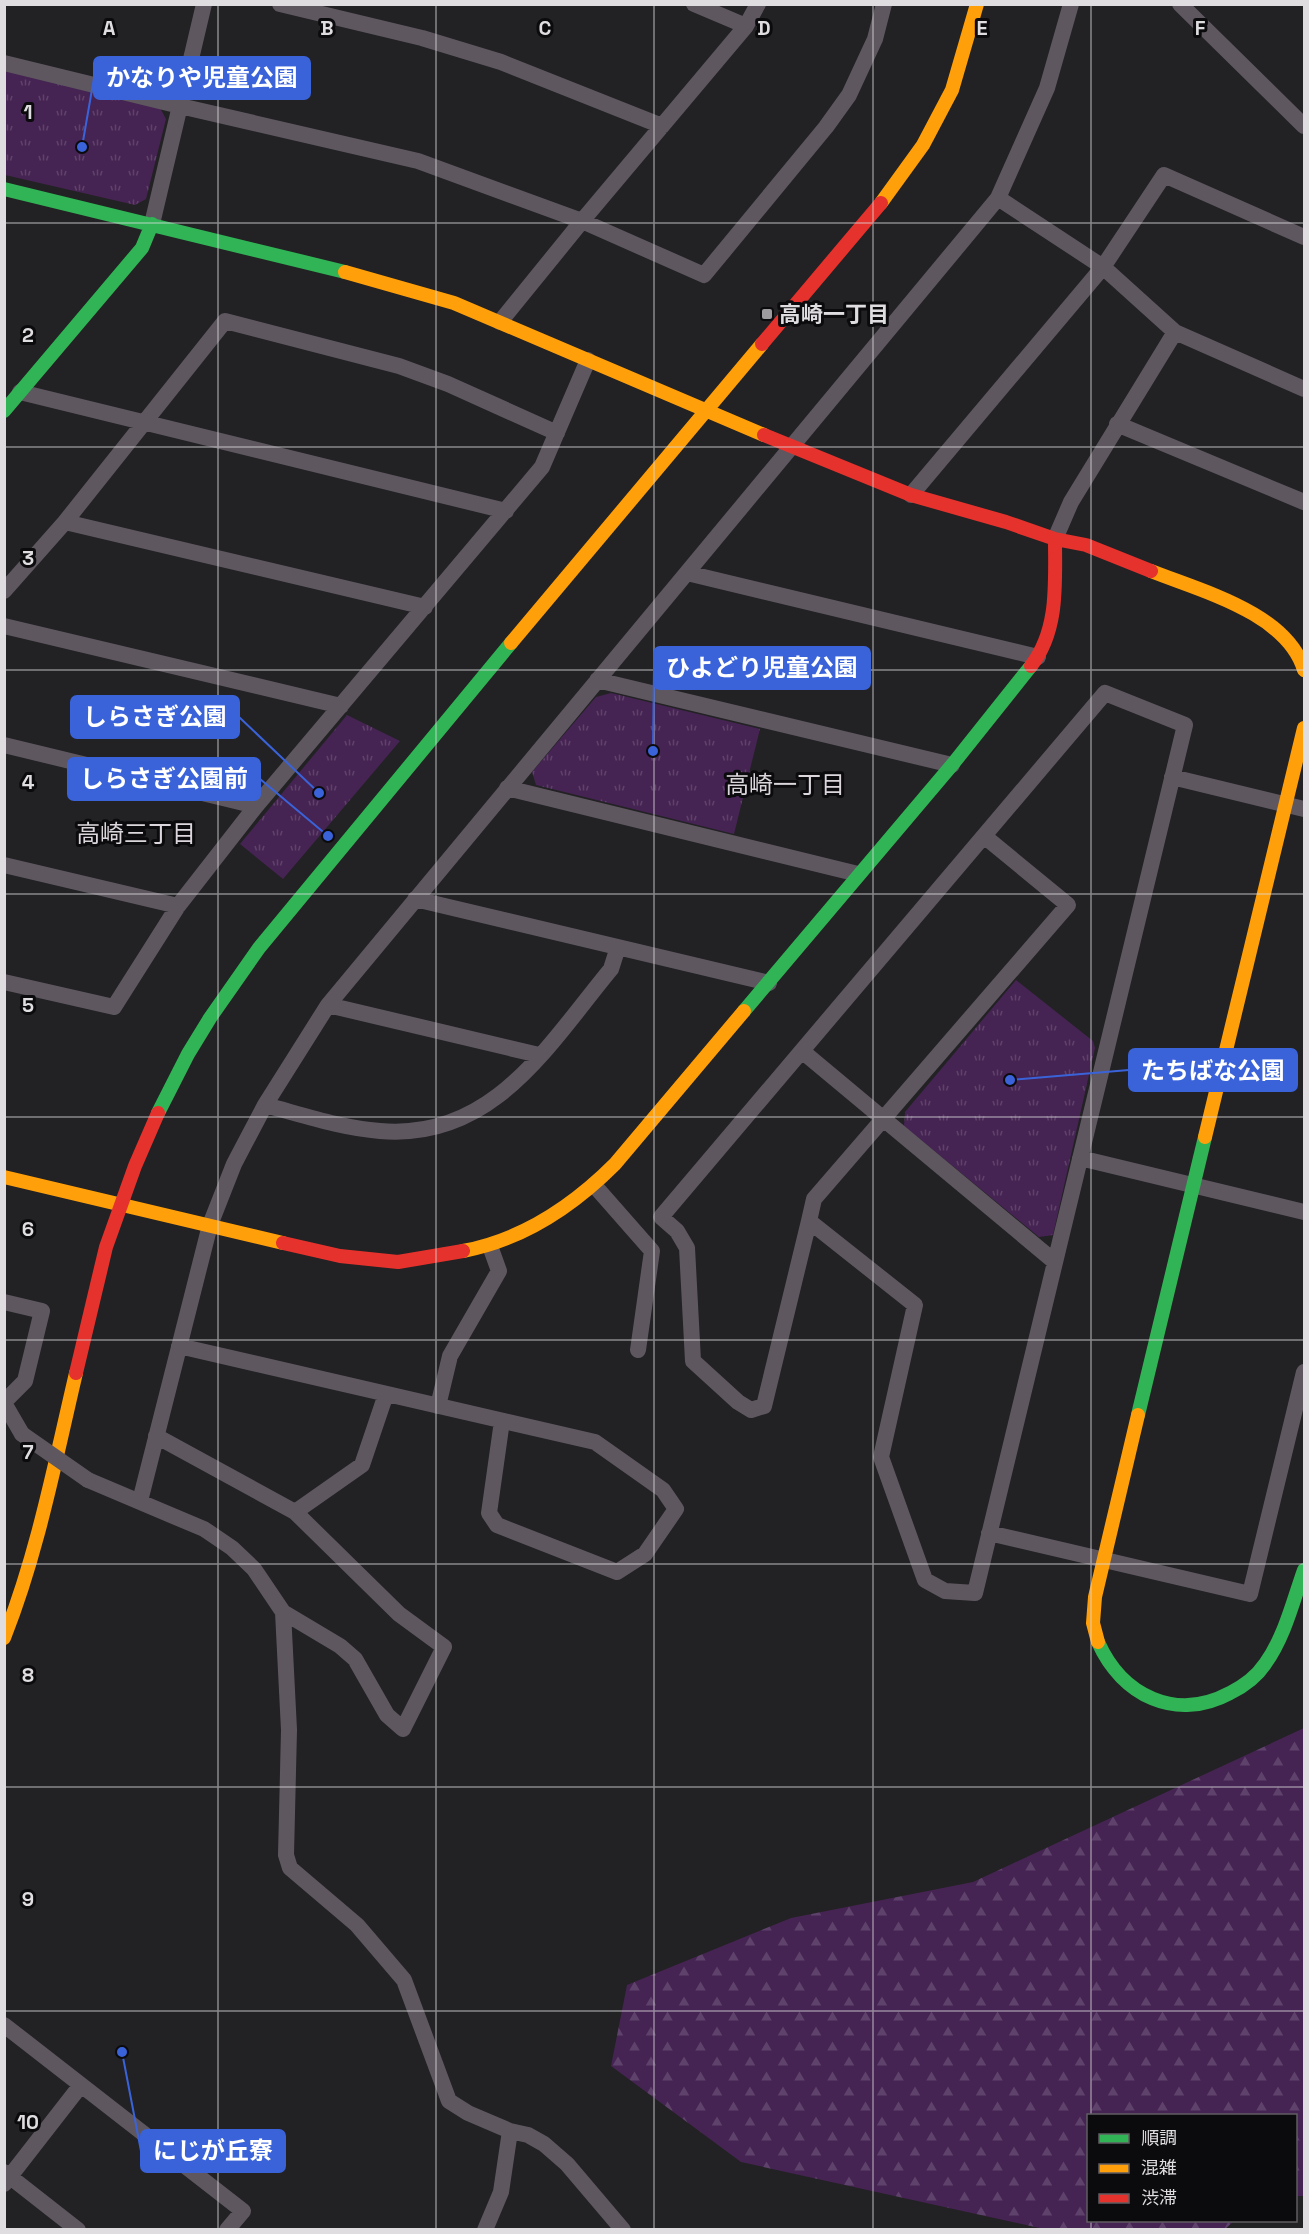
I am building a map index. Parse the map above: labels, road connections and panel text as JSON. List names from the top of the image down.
{
  "districts": ["高崎一丁目", "高崎三丁目"],
  "places": {
    "other": [
      "かなりや児童公園",
      "ひよどり児童公園",
      "しらさぎ公園",
      "しらさぎ公園前",
      "たちばな公園",
      "にじが丘寮"
    ],
    "transit": ["高崎一丁目"]
  },
  "legend": ["順調", "混雑", "渋滞"],
  "grid": {
    "columns": [
      "A",
      "B",
      "C",
      "D",
      "E",
      "F"
    ],
    "rows": [
      "1",
      "2",
      "3",
      "4",
      "5",
      "6",
      "7",
      "8",
      "9",
      "10"
    ]
  }
}
